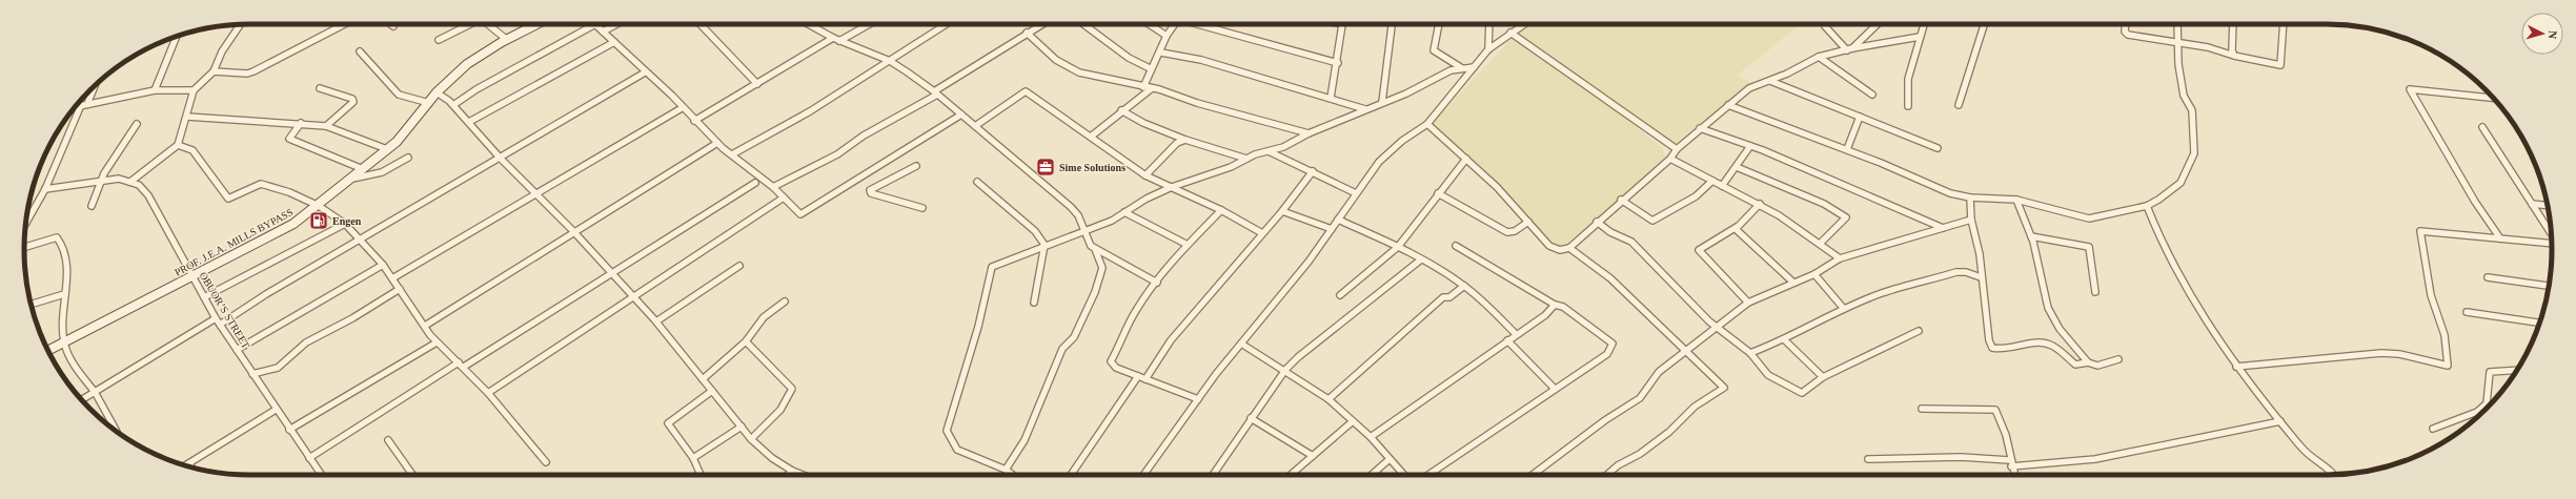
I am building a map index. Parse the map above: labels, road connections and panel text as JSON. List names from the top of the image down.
{
  "streets": {
    "street": ["PROF. J.E.A. MILLS BYPASS", "OBUOR’S STREET"]
  },
  "crossings": [
    ["PROF. J.E.A. MILLS BYPASS", "OBUOR’S STREET"]
  ],
  "places": {
    "office": ["Sime Solutions"],
    "fuel station": ["Engen"]
  },
  "north": "right"
}
